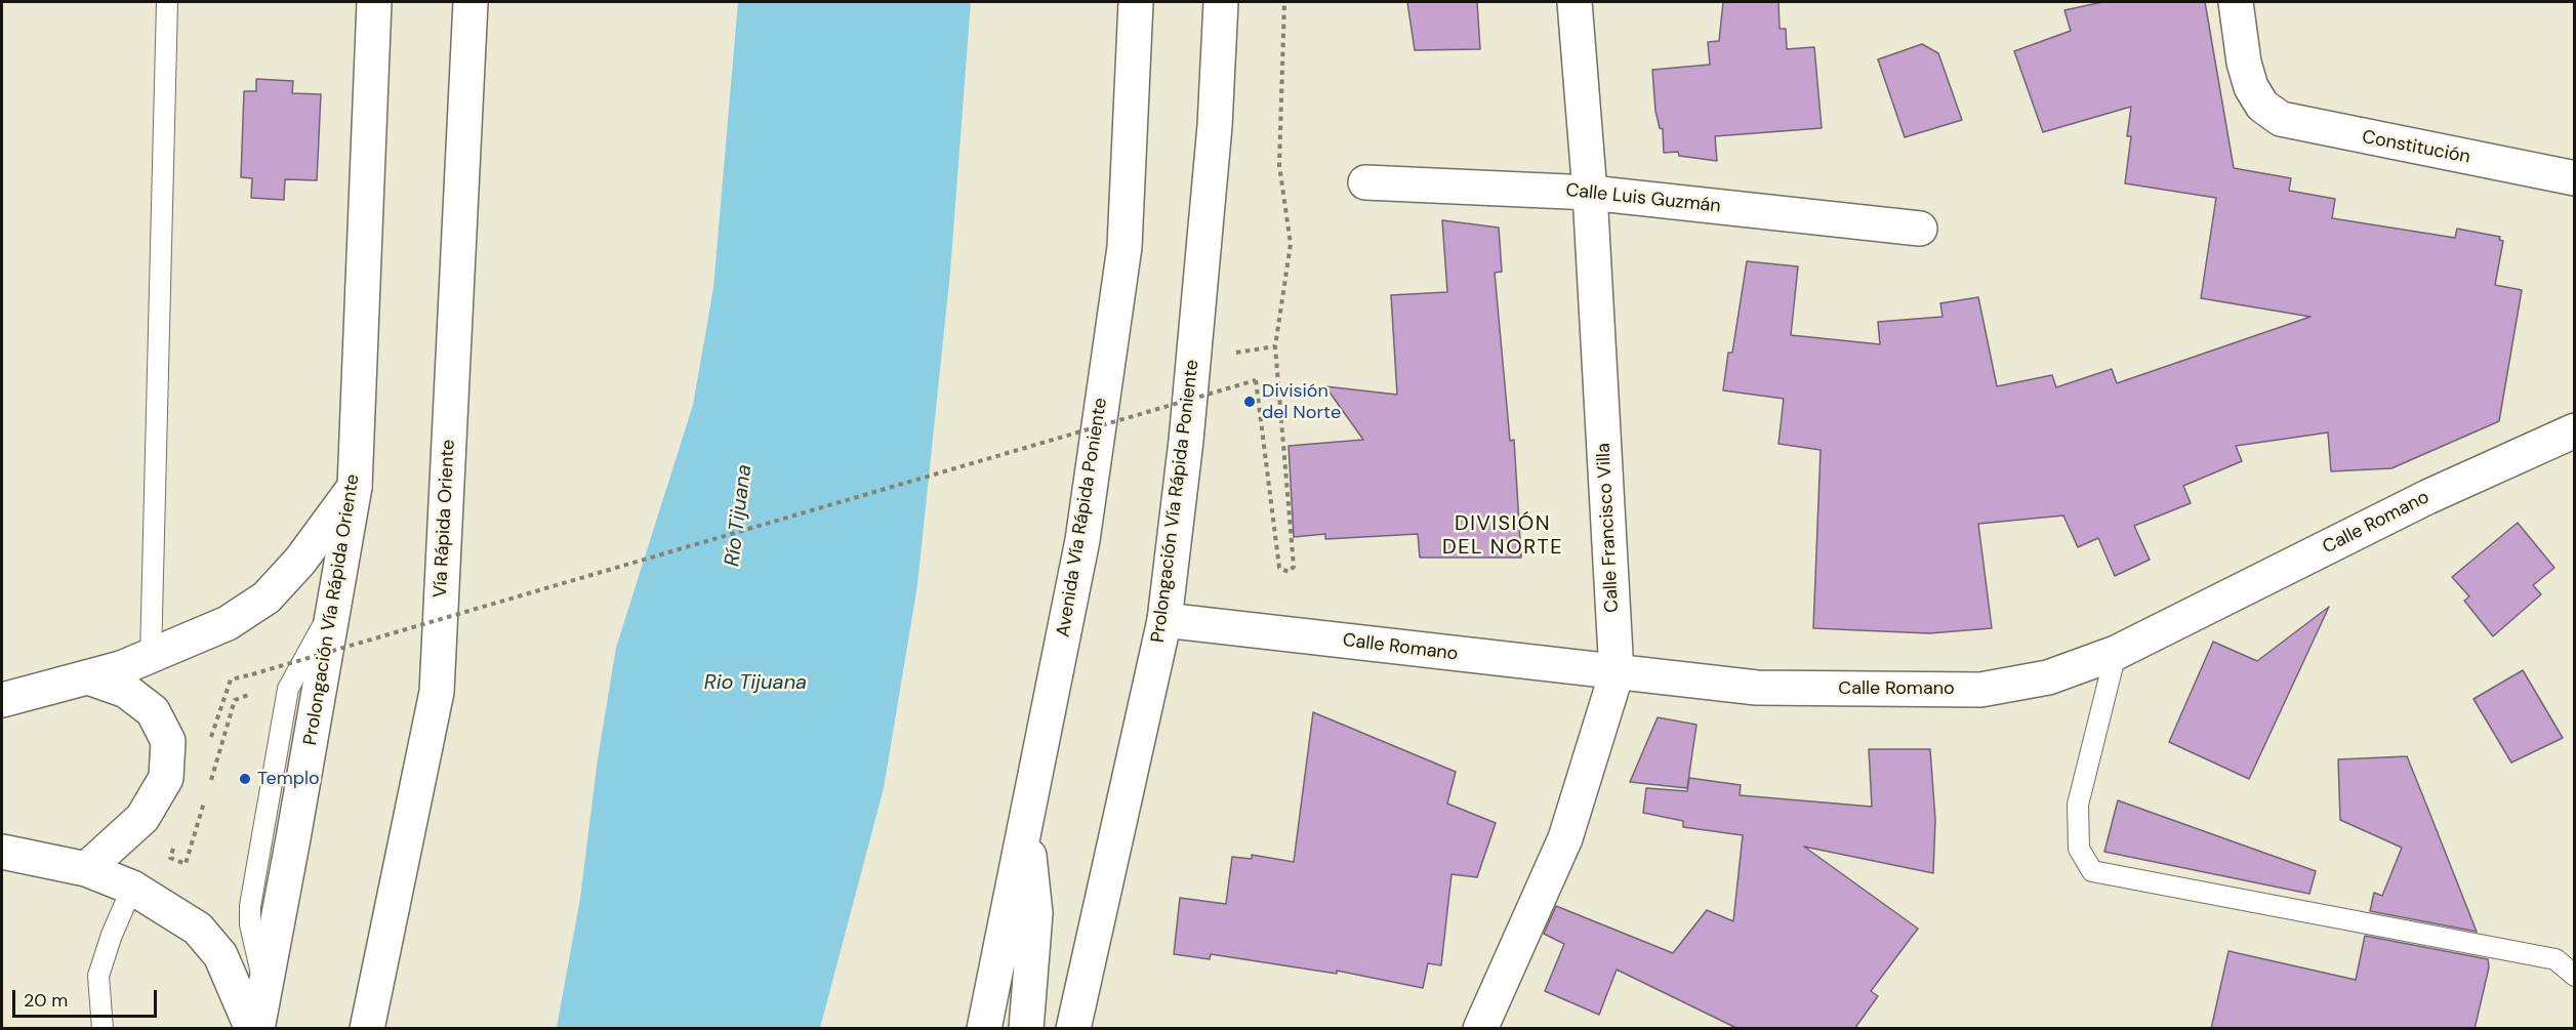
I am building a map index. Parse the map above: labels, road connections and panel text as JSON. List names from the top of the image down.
{
  "streets": {
    "main road": [
      "Constitución",
      "Calle Luis Guzmán",
      "Prolongación Vía Rápida Poniente",
      "Avenida Vía Rápida Poniente",
      "Vía Rápida Oriente",
      "Calle Romano",
      "Calle Francisco Villa",
      "Prolongación Vía Rápida Oriente"
    ]
  },
  "crossings": [
    ["Calle Luis Guzmán", "Calle Francisco Villa"],
    ["Prolongación Vía Rápida Poniente", "Calle Romano"],
    ["Calle Romano", "Calle Francisco Villa"]
  ],
  "districts": ["DIVISIÓN DEL NORTE"],
  "water": ["Río Tijuana", "Rio Tijuana"],
  "places": ["División del Norte", "Templo"],
  "scale_bar": "20 m"
}
